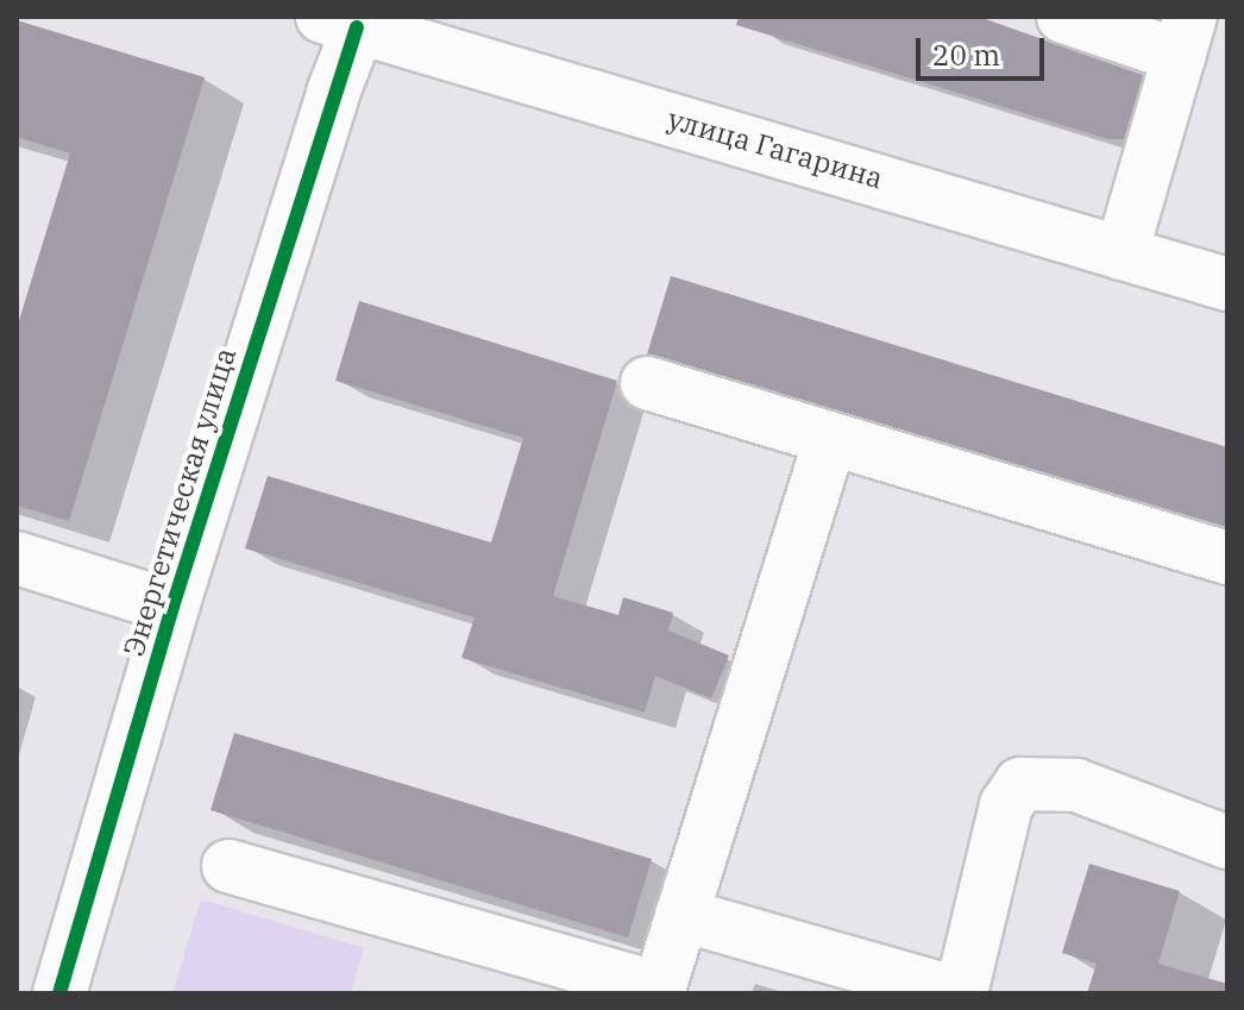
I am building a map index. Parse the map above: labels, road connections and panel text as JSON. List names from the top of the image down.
{
  "streets": {
    "street": ["улица Гагарина", "Энергетическая улица"]
  },
  "crossings": [
    ["улица Гагарина", "Энергетическая улица"]
  ],
  "scale_bar": "20 m"
}
